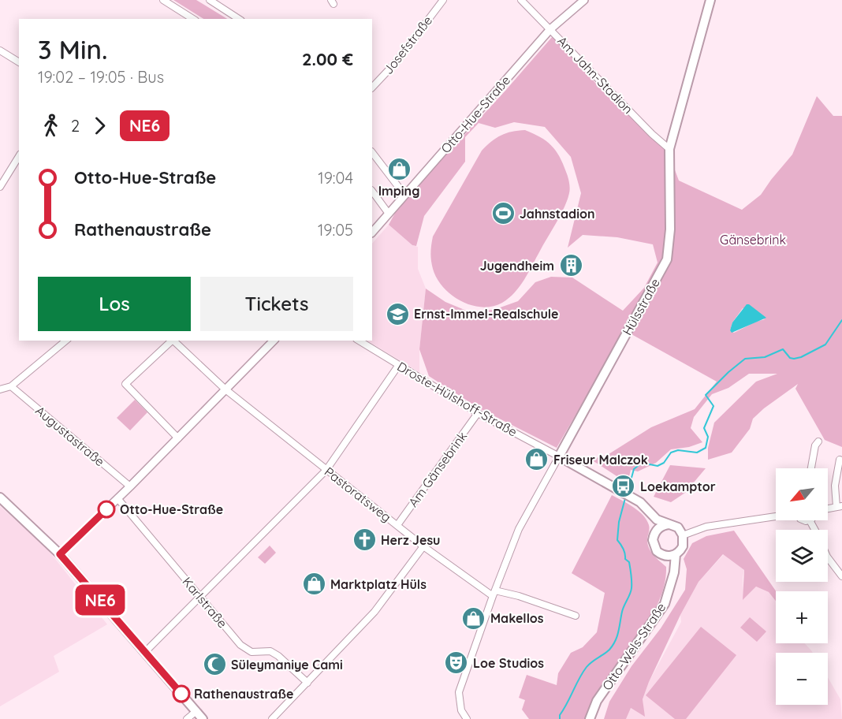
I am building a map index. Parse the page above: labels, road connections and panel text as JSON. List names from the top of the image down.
{
  "streets": {
    "main road": ["Hülsstraße", "Otto-Wels-Straße"],
    "street": [
      "Josefstraße",
      "Am Jahn-Stadion",
      "Otto-Hue-Straße",
      "Droste-Hülshoff-Straße",
      "Augustastraße",
      "Am Gänsebrink",
      "Pastoratsweg",
      "Karlstraße"
    ]
  },
  "crossings": [
    ["Am Jahn-Stadion", "Otto-Hue-Straße"],
    ["Am Jahn-Stadion", "Hülsstraße"],
    ["Hülsstraße", "Droste-Hülshoff-Straße"],
    ["Hülsstraße", "Pastoratsweg"],
    ["Droste-Hülshoff-Straße", "Am Gänsebrink"],
    ["Am Gänsebrink", "Pastoratsweg"]
  ],
  "parks": ["Gänsebrink"],
  "places": {
    "shop": [
      "Imping",
      "Friseur Malczok",
      "Marktplatz Hüls",
      "Makellos"
    ],
    "sports": ["Jahnstadion"],
    "building": ["Jugendheim"],
    "school or university": ["Ernst-Immel-Realschule"],
    "bus stop": ["Loekamptor"],
    "other": ["Otto-Hue-Straße", "Rathenaustraße"],
    "church": ["Herz Jesu"],
    "theatre": ["Loe Studios"],
    "mosque": ["Süleymaniye Cami"]
  },
  "lines": ["bus line NE6"],
  "north": "bottom left",
  "page": {
    "on_map": "NE6",
    "heading": ["3 Min.", "19:02 – 19:05 · Bus", "2.00 €"],
    "legs": ["2", "NE6"],
    "list": [
      {
        "name": "Otto-Hue-Straße",
        "value": "19:04"
      },
      {
        "name": "Rathenaustraße",
        "value": "19:05"
      }
    ],
    "buttons": ["Los", "Tickets"],
    "map_buttons": ["+", "−"]
  }
}
